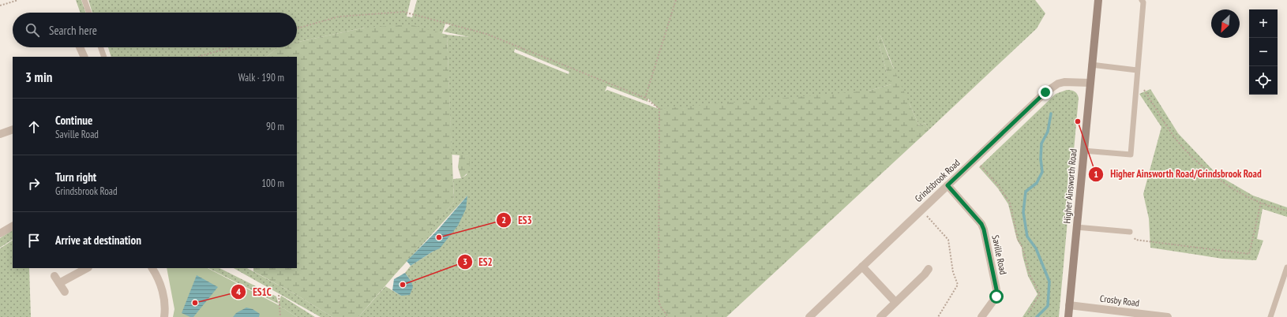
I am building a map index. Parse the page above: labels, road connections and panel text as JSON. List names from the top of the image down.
{
  "streets": {
    "main road": ["Higher Ainsworth Road"],
    "street": ["Grindsbrook Road", "Saville Road", "Crosby Road"]
  },
  "crossings": [
    ["Grindsbrook Road", "Higher Ainsworth Road"],
    ["Grindsbrook Road", "Saville Road"],
    ["Higher Ainsworth Road", "Crosby Road"]
  ],
  "places": [
    "Higher Ainsworth Road/Grindsbrook Road",
    "ES3",
    "ES2",
    "ES1C"
  ],
  "north": "bottom left",
  "page": {
    "map_buttons": ["+", "−"],
    "search": "Search here",
    "heading": ["3 min", "Walk · 190 m"],
    "list": [
      ["Continue", "Saville Road", "90 m"],
      ["Turn right", "Grindsbrook Road", "100 m"],
      "Arrive at destination"
    ]
  }
}
